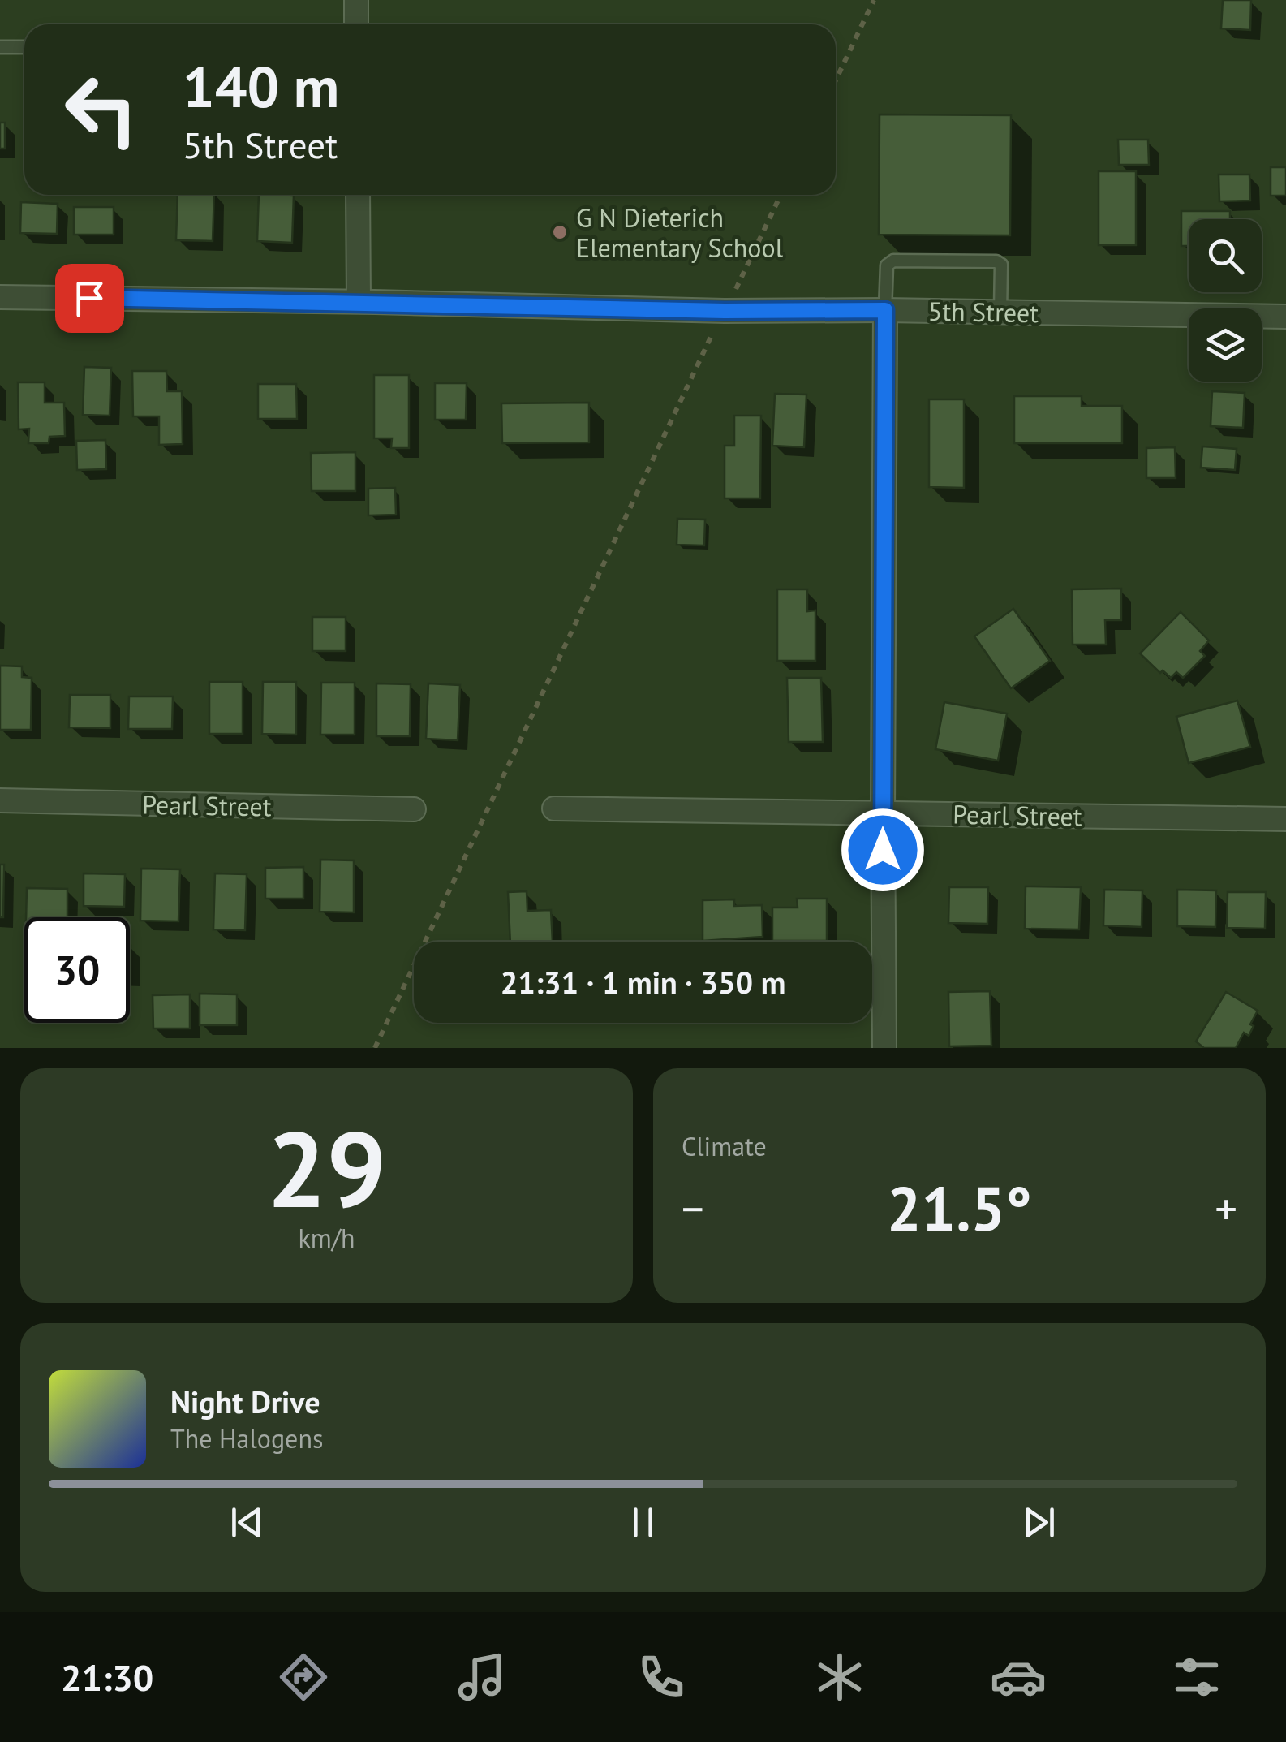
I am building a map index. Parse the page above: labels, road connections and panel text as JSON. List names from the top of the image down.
{
  "streets": {
    "street": ["5th Street", "Pearl Street"]
  },
  "places": ["G N Dieterich Elementary School"],
  "page": {
    "turn": ["140 m", "5th Street"],
    "limit": "30",
    "trip": "21:31 · 1 min · 350 m",
    "tile": [
      ["29", "km/h"],
      "Climate"
    ],
    "heat": ["−", "21.5°", "+"],
    "song": ["Night Drive", "The Halogens"],
    "tabs": "21:30"
  }
}
